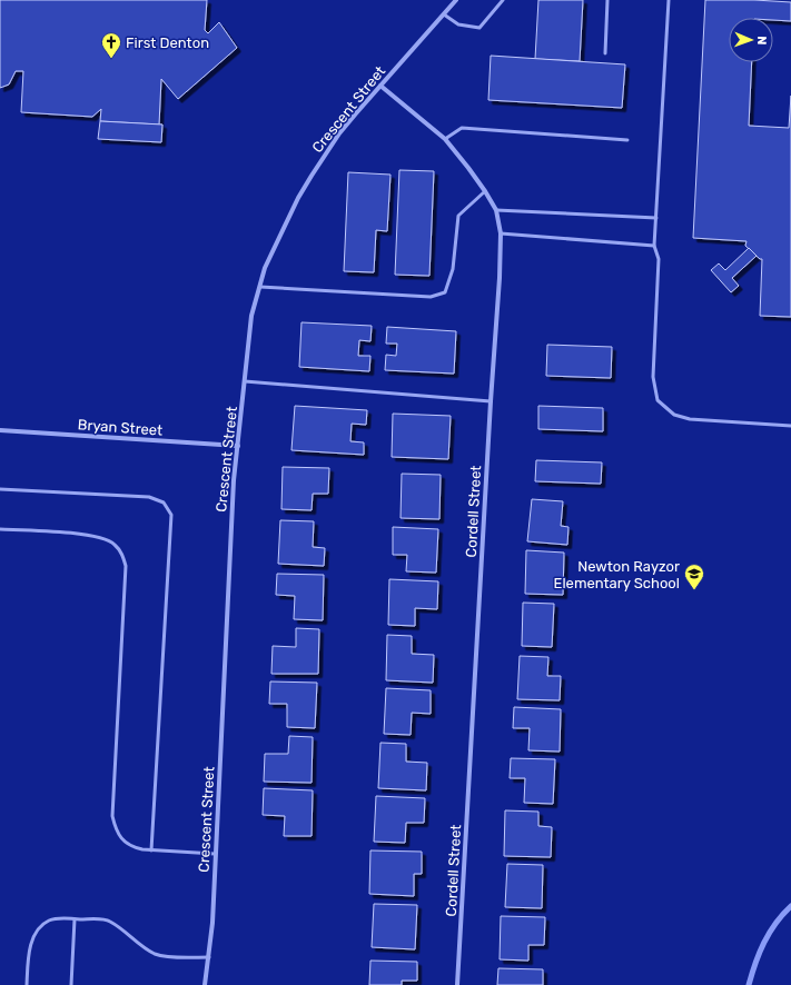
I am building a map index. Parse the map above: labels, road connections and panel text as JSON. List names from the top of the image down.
{
  "streets": {
    "street": ["Crescent Street", "Bryan Street", "Cordell Street"]
  },
  "crossings": [
    ["Crescent Street", "Bryan Street"],
    ["Crescent Street", "Cordell Street"]
  ],
  "places": {
    "church": ["First Denton"],
    "school or university": ["Newton Rayzor Elementary School"]
  },
  "north": "right"
}
